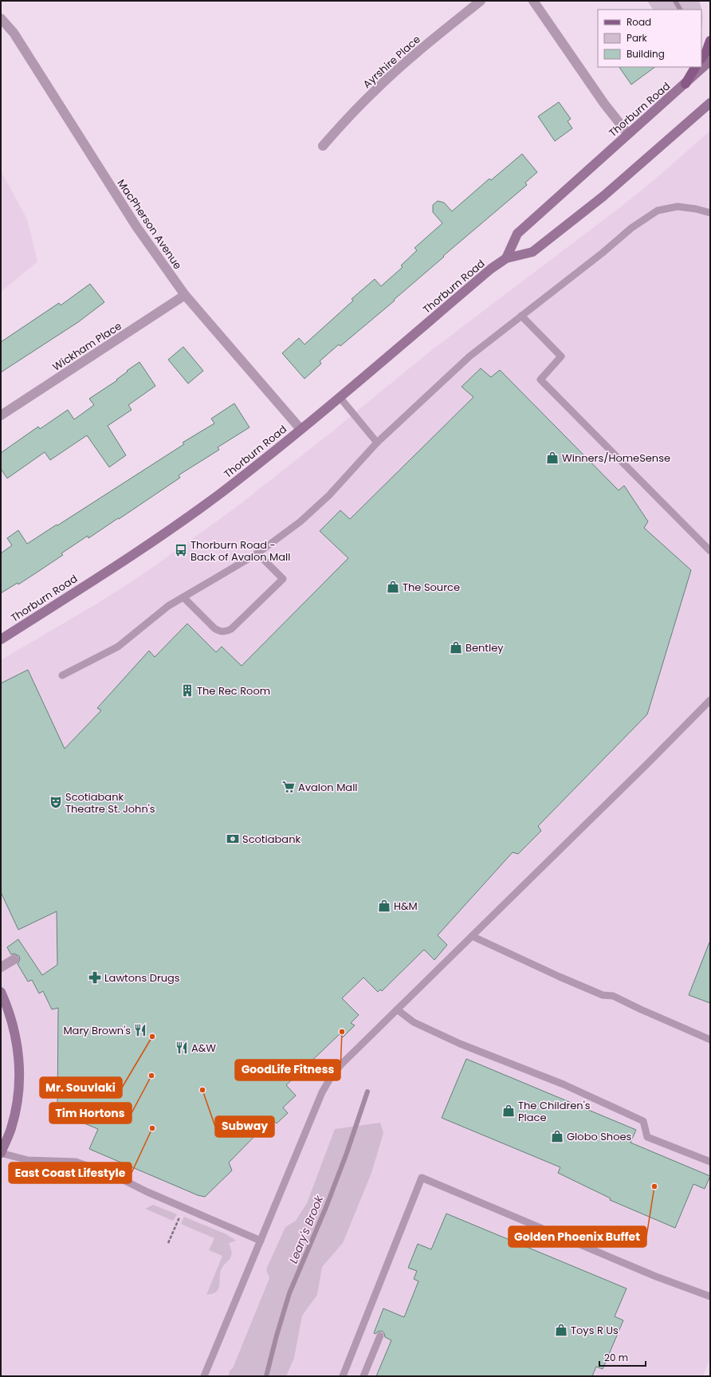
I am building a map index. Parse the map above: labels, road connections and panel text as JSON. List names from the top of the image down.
{
  "streets": {
    "main road": ["Thorburn Road"],
    "street": ["Ayrshire Place", "MacPherson Avenue", "Wickham Place"]
  },
  "crossings": [
    ["Thorburn Road", "MacPherson Avenue"],
    ["MacPherson Avenue", "Wickham Place"]
  ],
  "water": ["Leary's Brook"],
  "places": {
    "shop": [
      "Winners/HomeSense",
      "The Source",
      "Bentley",
      "H&M",
      "The Children's Place",
      "Globo Shoes",
      "Toys R Us"
    ],
    "bus stop": ["Thorburn Road - Back of Avalon Mall"],
    "building": ["The Rec Room"],
    "supermarket": ["Avalon Mall"],
    "theatre": ["Scotiabank Theatre St. John's"],
    "bank": ["Scotiabank"],
    "pharmacy": ["Lawtons Drugs"],
    "restaurant": ["Mary Brown's", "A&W"],
    "other": [
      "GoodLife Fitness",
      "Mr. Souvlaki",
      "Tim Hortons",
      "Subway",
      "East Coast Lifestyle",
      "Golden Phoenix Buffet"
    ]
  },
  "legend": ["Road", "Park", "Building"],
  "scale_bar": "20 m"
}
